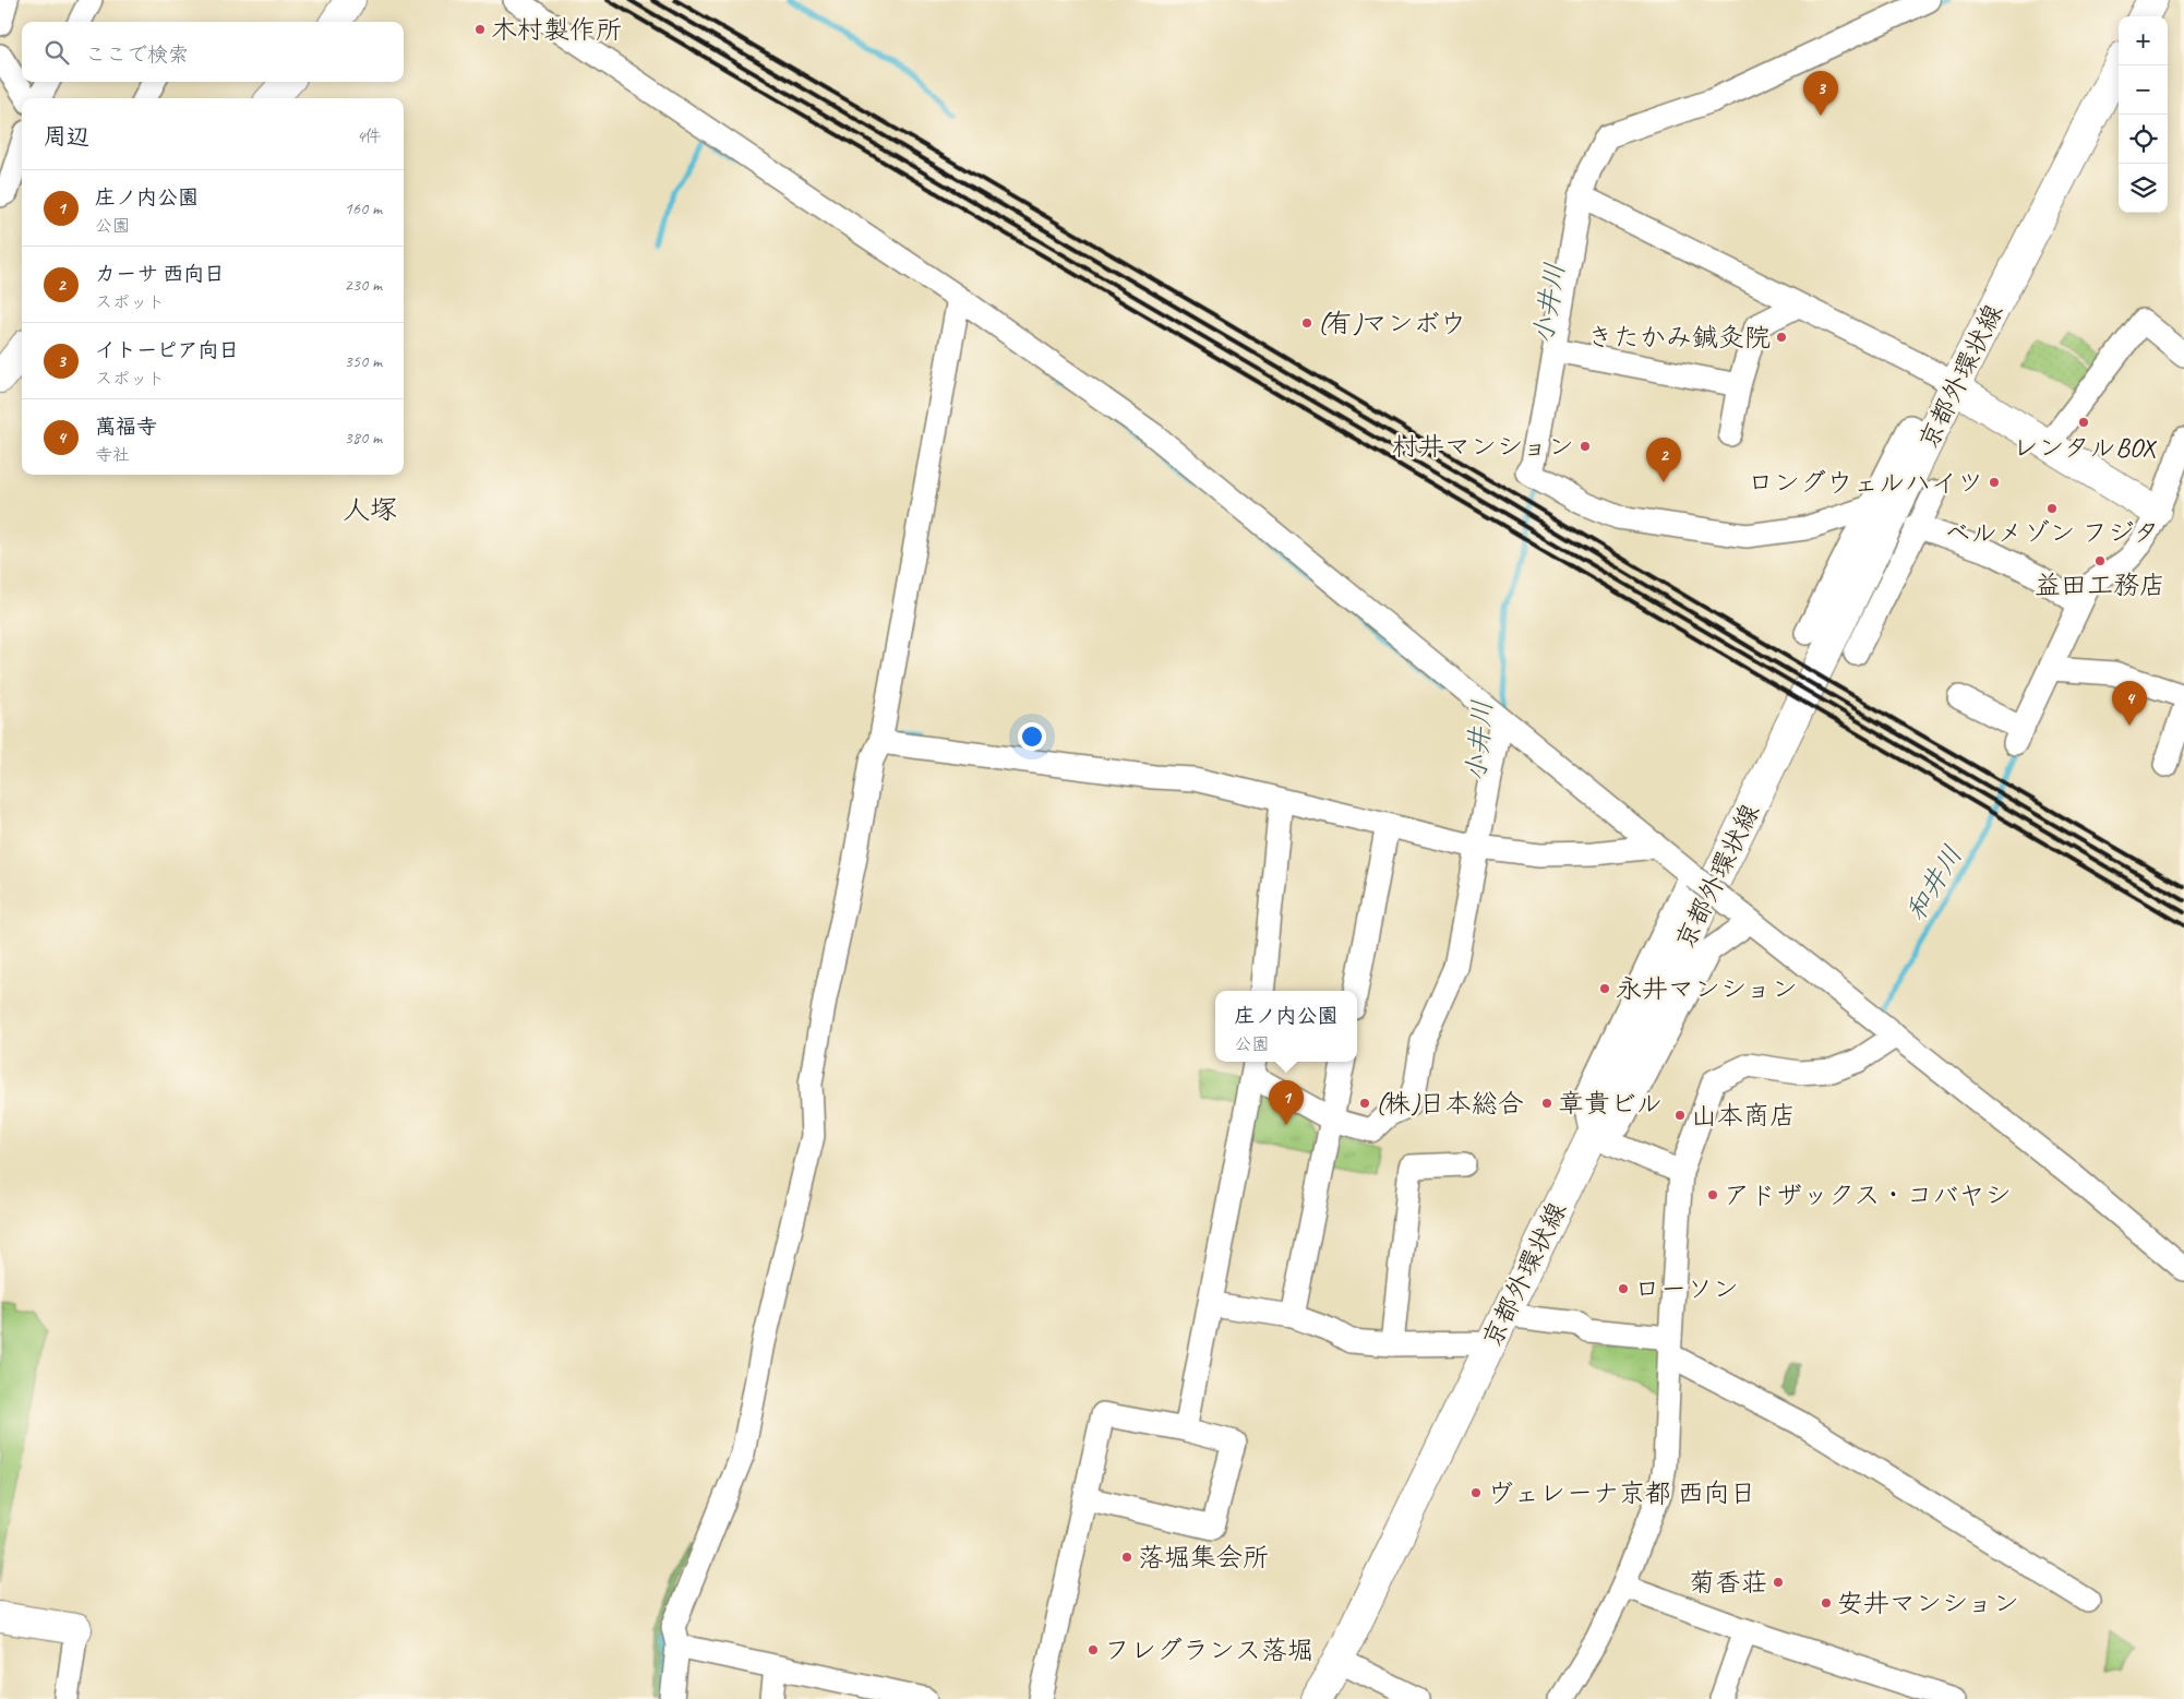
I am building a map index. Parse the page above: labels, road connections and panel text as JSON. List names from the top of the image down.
{
  "streets": {
    "main road": ["京都外環状線"]
  },
  "districts": ["人塚"],
  "water": ["小井川", "和井川"],
  "places": [
    "木村製作所",
    "(有)マンボウ",
    "きたかみ鍼灸院",
    "レンタルBOX",
    "村井マンション",
    "ロングウェルハイツ",
    "ベルメゾン フジタ",
    "益田工務店",
    "永井マンション",
    "(株)日本総合",
    "章貴ビル",
    "山本商店",
    "アドザックス・コバヤシ",
    "ローソン",
    "ヴェレーナ京都 西向日",
    "落堀集会所",
    "菊香荘",
    "安井マンション",
    "フレグランス落堀"
  ],
  "page": {
    "map_buttons": ["+", "−"],
    "search": "ここで検索",
    "pins": [
      "3",
      "2",
      "4",
      "1"
    ],
    "heading": ["周辺", "4件"],
    "list": [
      {
        "mark": "1",
        "name": "庄ノ内公園",
        "note": "公園",
        "value": "160 m"
      },
      {
        "mark": "2",
        "name": "カーサ 西向日",
        "note": "スポット",
        "value": "230 m"
      },
      {
        "mark": "3",
        "name": "イトーピア向日",
        "note": "スポット",
        "value": "350 m"
      },
      {
        "mark": "4",
        "name": "萬福寺",
        "note": "寺社",
        "value": "380 m"
      }
    ],
    "popup": ["庄ノ内公園", "公園"]
  }
}
